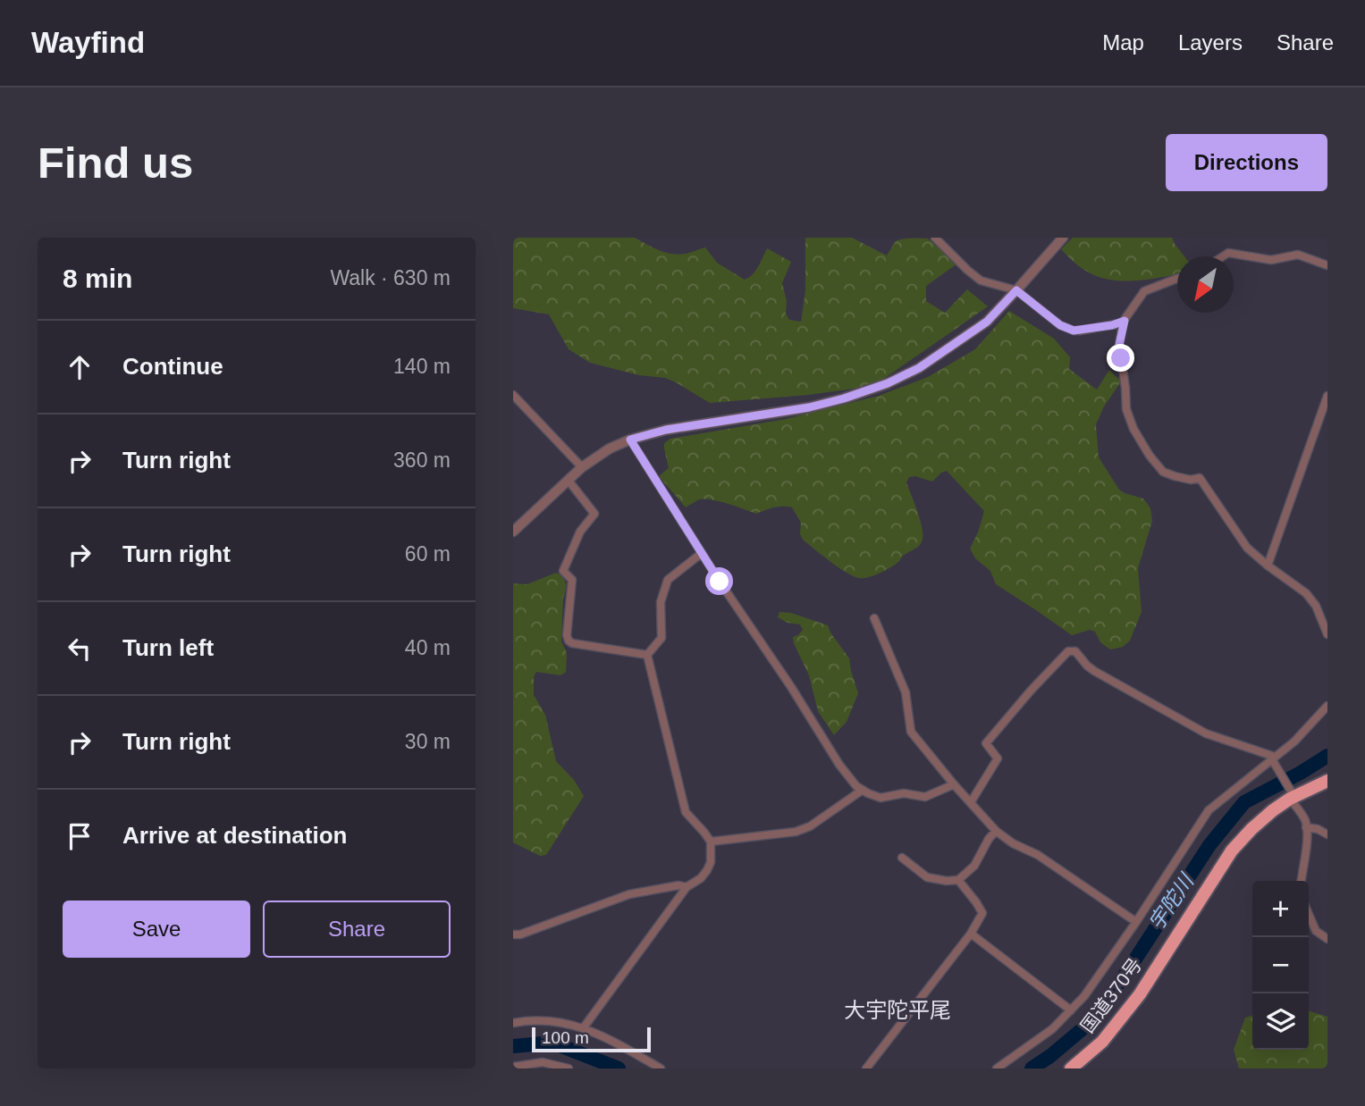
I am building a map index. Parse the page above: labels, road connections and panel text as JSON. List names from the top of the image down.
{
  "streets": {
    "highway": ["国道370号"]
  },
  "districts": ["大宇陀平尾"],
  "water": ["宇陀川"],
  "scale_bar": "100 m",
  "north": "bottom left",
  "page": {
    "header": "Wayfind",
    "nav": ["Map", "Layers", "Share"],
    "buttons": [
      "Directions",
      ["Save", "Share"]
    ],
    "title": "Find us",
    "heading": ["8 min", "Walk · 630 m"],
    "list": [
      ["Continue", "140 m"],
      ["Turn right", "360 m"],
      ["Turn right", "60 m"],
      ["Turn left", "40 m"],
      ["Turn right", "30 m"],
      "Arrive at destination"
    ],
    "map_buttons": ["+", "−"],
    "scale": "100 m"
  }
}
